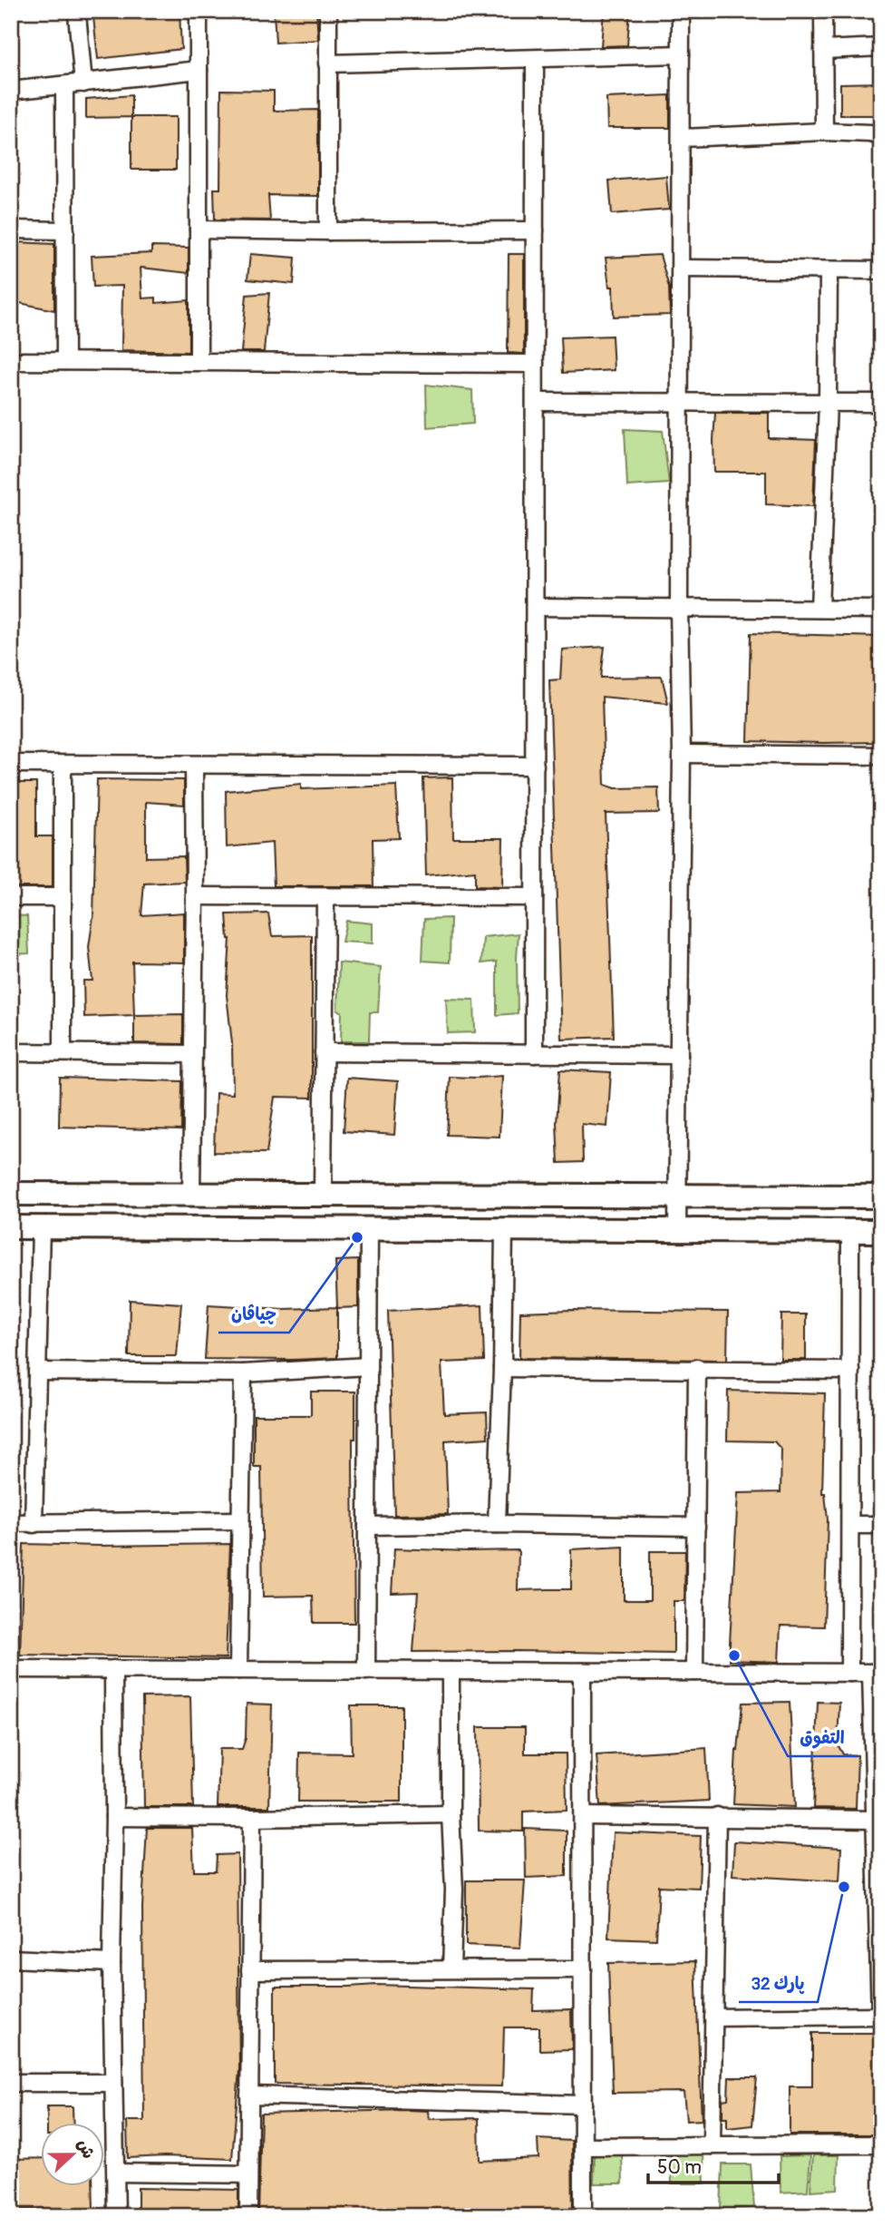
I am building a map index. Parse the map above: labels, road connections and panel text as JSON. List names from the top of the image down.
{
  "places": ["چياڤان", "التفوق", "32 پارك"],
  "scale_bar": "50 m",
  "north": "right"
}
